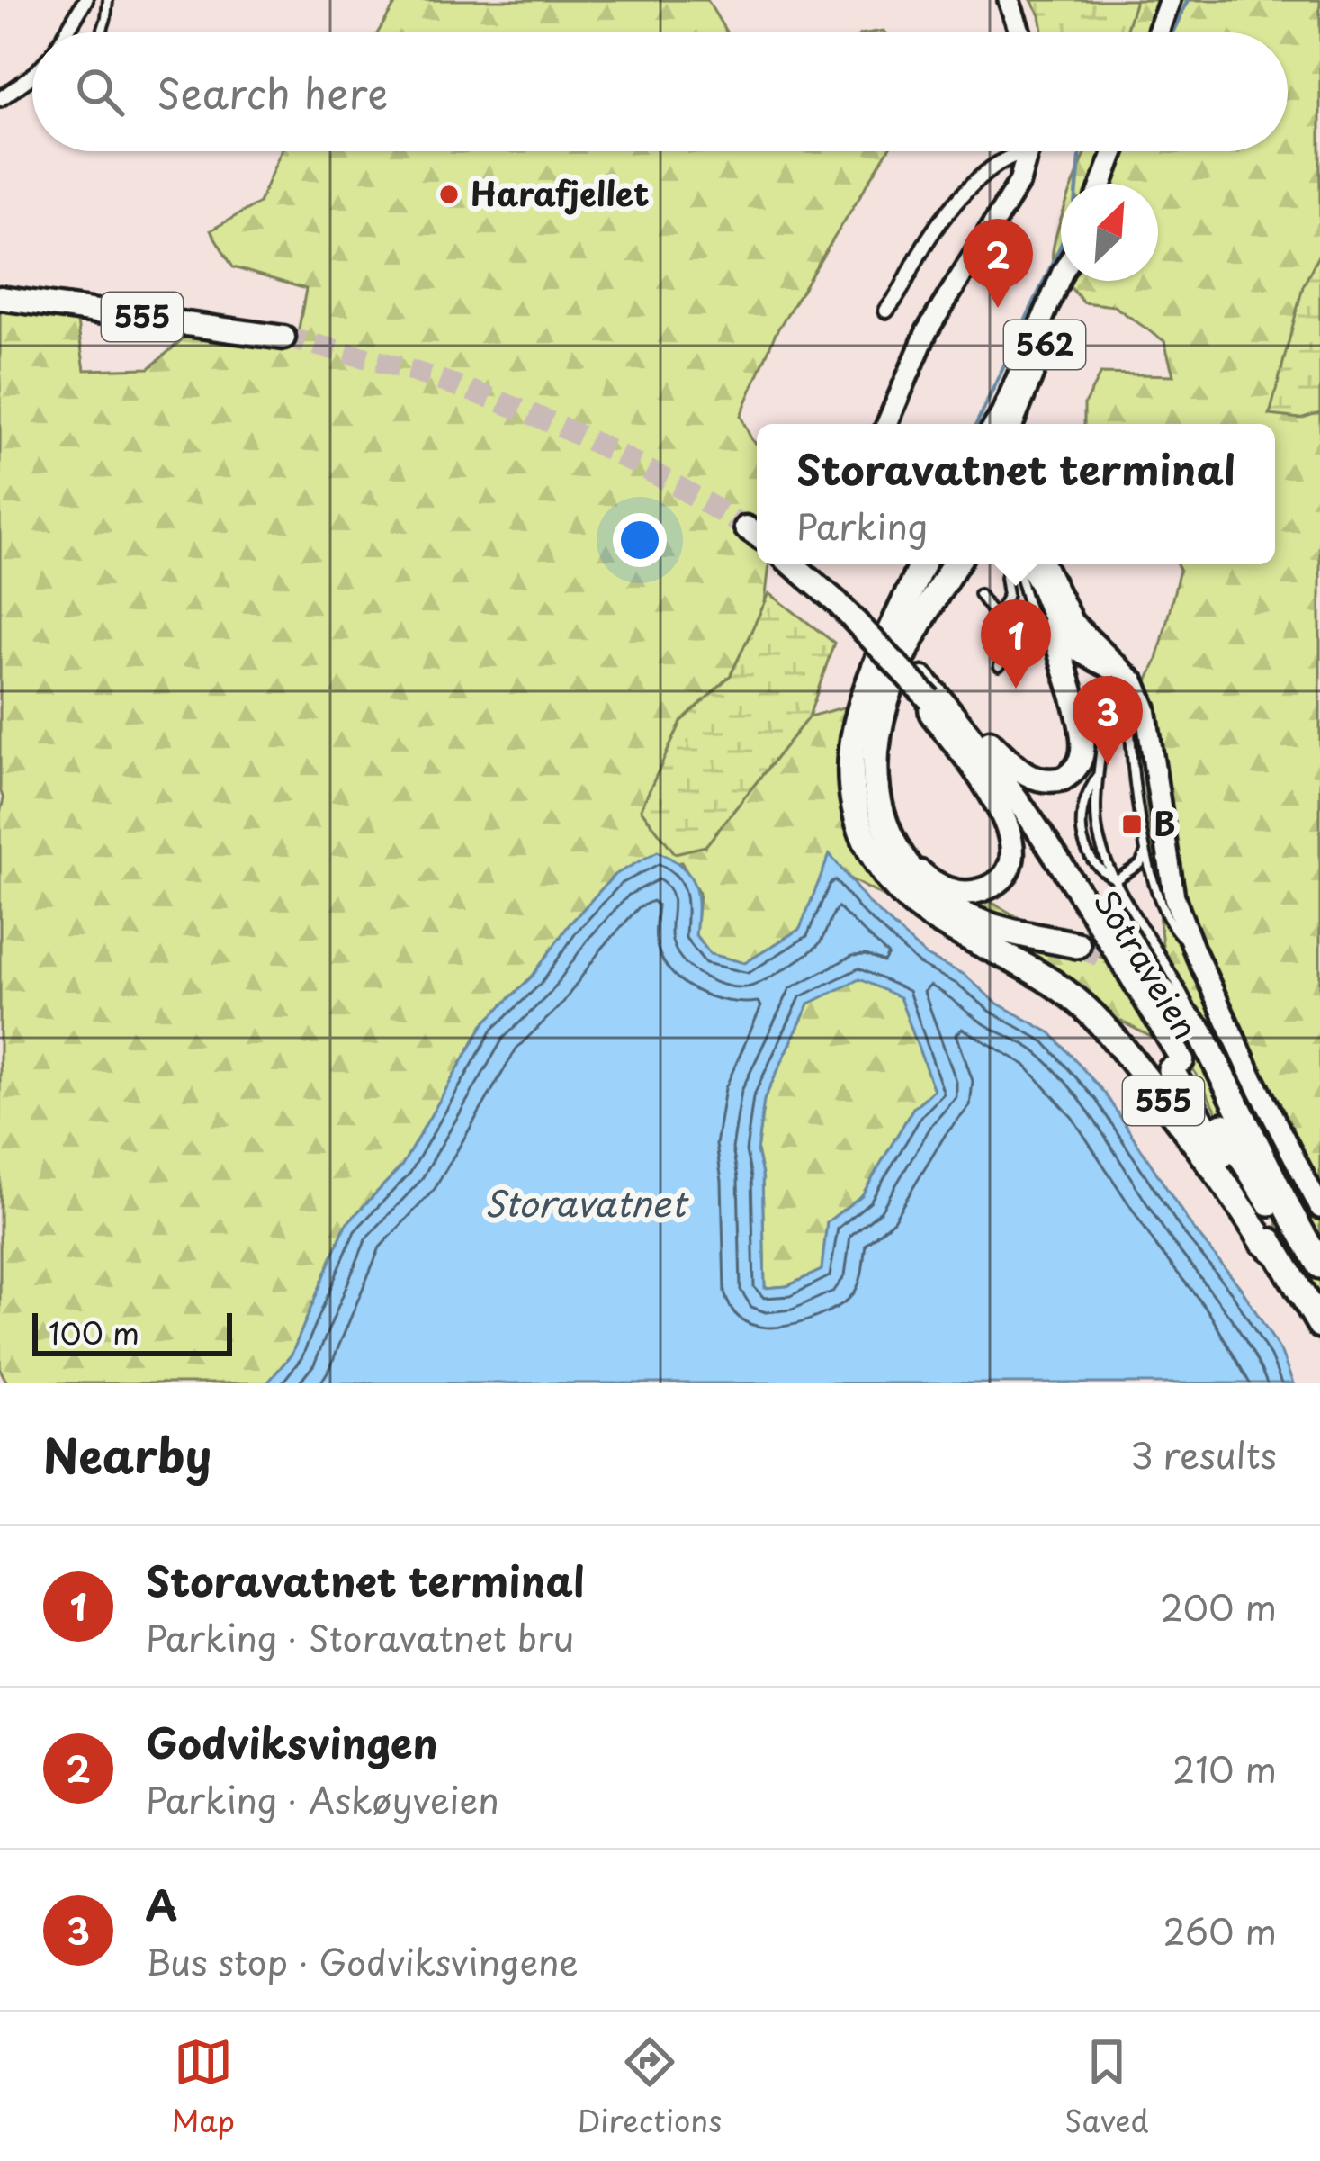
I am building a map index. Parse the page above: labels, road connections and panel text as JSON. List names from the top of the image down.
{
  "streets": {
    "highway": ["555", "Sotraveien"],
    "main road": ["562"]
  },
  "crossings": [
    ["555", "Sotraveien"]
  ],
  "water": ["Storavatnet"],
  "places": {
    "other": ["Harafjellet"],
    "transit": ["B"]
  },
  "scale_bar": "100 m",
  "north": "top right",
  "page": {
    "search": "Search here",
    "pins": ["2", "1", "3"],
    "popup": ["Storavatnet terminal", "Parking"],
    "scale": "100 m",
    "heading": ["Nearby", "3 results"],
    "list": [
      {
        "mark": "1",
        "name": "Storavatnet terminal",
        "note": "Parking · Storavatnet bru",
        "value": "200 m"
      },
      {
        "mark": "2",
        "name": "Godviksvingen",
        "note": "Parking · Askøyveien",
        "value": "210 m"
      },
      {
        "mark": "3",
        "name": "A",
        "note": "Bus stop · Godviksvingene",
        "value": "260 m"
      }
    ],
    "nav": ["Map", "Directions", "Saved"]
  }
}
